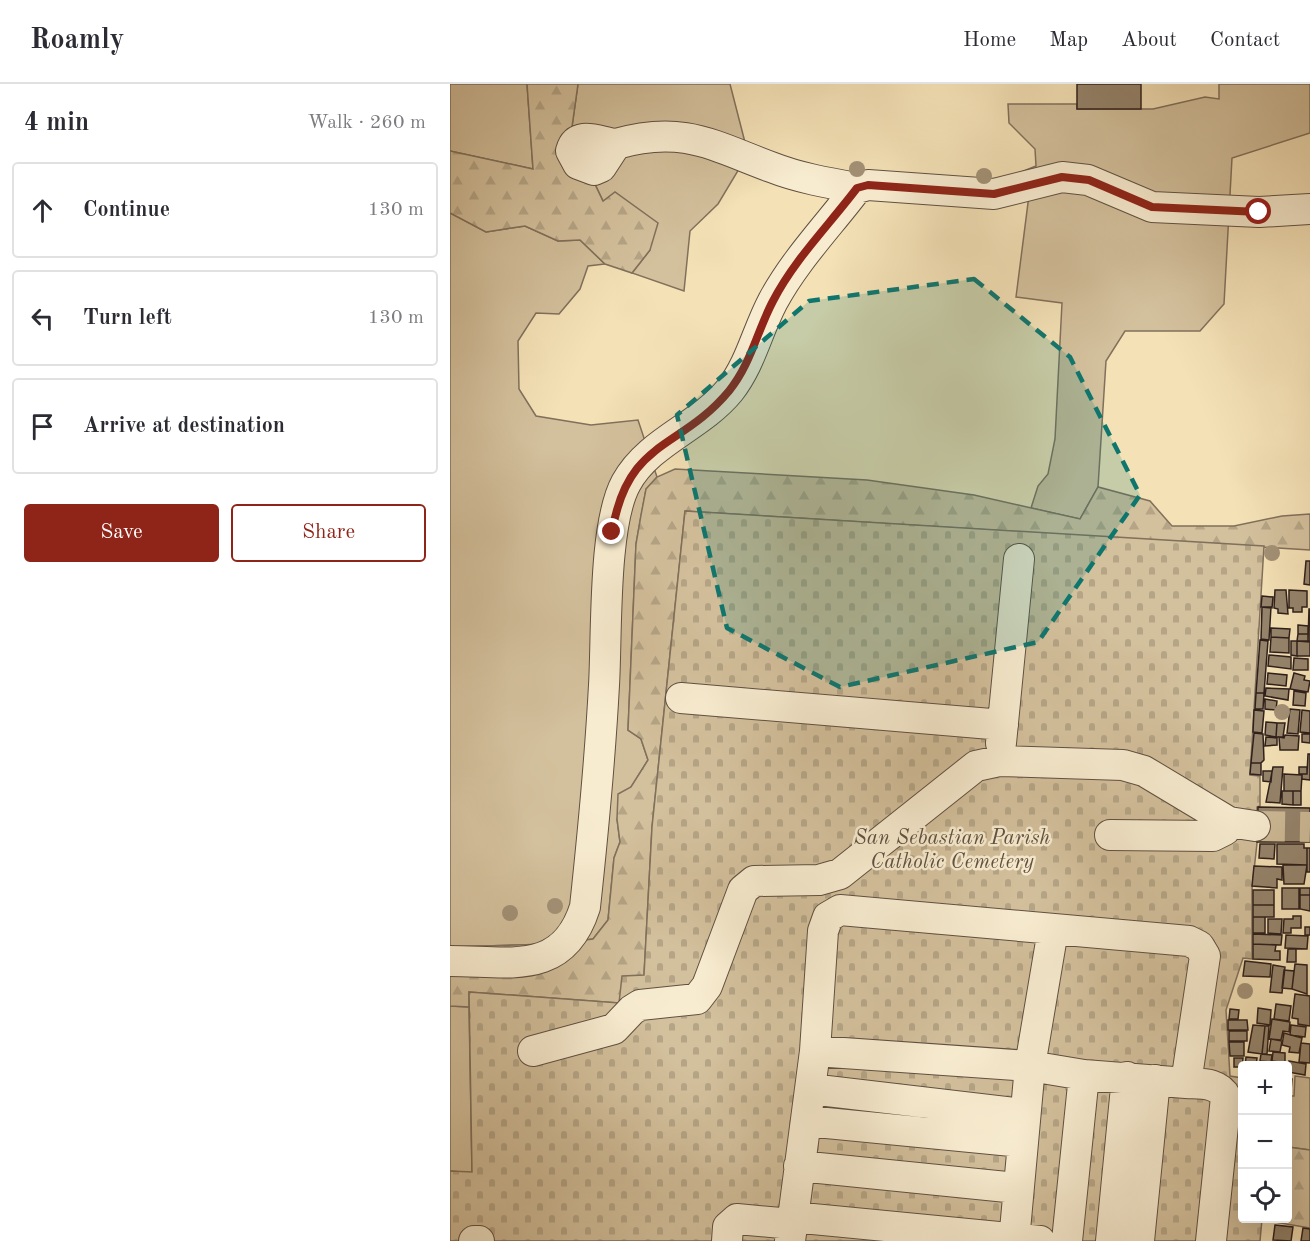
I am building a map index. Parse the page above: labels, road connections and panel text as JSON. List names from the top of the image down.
{
  "parks": ["San Sebastian Parish Catholic Cemetery"],
  "page": {
    "header": "Roamly",
    "nav": [
      "Home",
      "Map",
      "About",
      "Contact"
    ],
    "heading": ["4 min", "Walk · 260 m"],
    "list": [
      ["Continue", "130 m"],
      ["Turn left", "130 m"],
      "Arrive at destination"
    ],
    "buttons": ["Save", "Share"],
    "map_buttons": ["+", "−"]
  }
}
